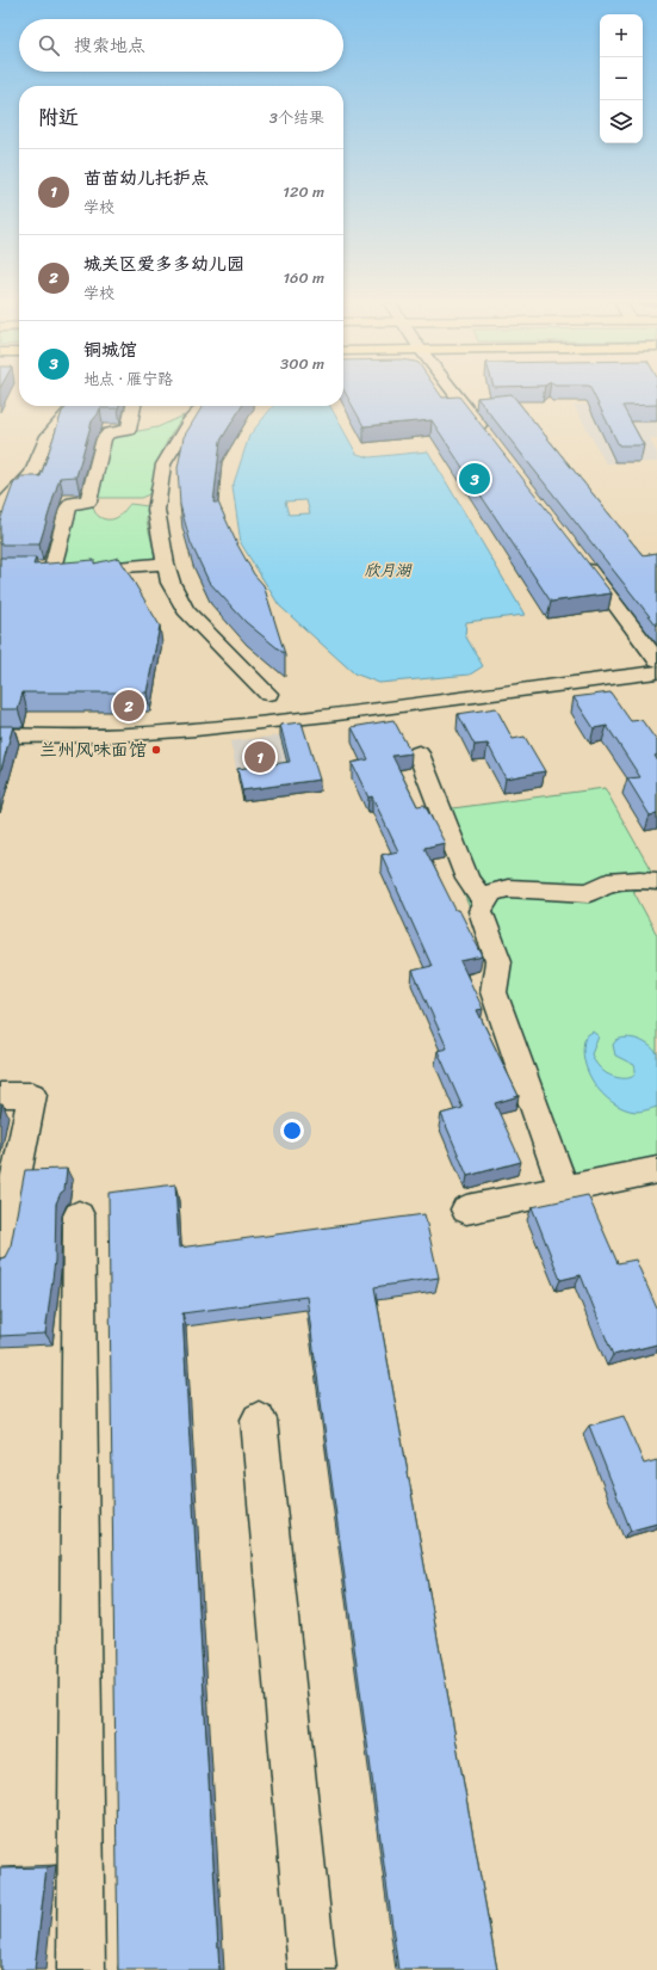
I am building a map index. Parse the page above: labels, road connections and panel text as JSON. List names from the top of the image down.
{
  "water": ["欣月湖"],
  "places": ["兰州风味面馆"],
  "page": {
    "map_buttons": ["+", "−"],
    "search": "搜索地点",
    "heading": ["附近", "3个结果"],
    "list": [
      {
        "mark": "1",
        "name": "苗苗幼儿托护点",
        "note": "学校",
        "value": "120 m"
      },
      {
        "mark": "2",
        "name": "城关区爱多多幼儿园",
        "note": "学校",
        "value": "160 m"
      },
      {
        "mark": "3",
        "name": "铜城馆",
        "note": "地点 · 雁宁路",
        "value": "300 m"
      }
    ],
    "pins": ["3", "2", "1"]
  }
}
